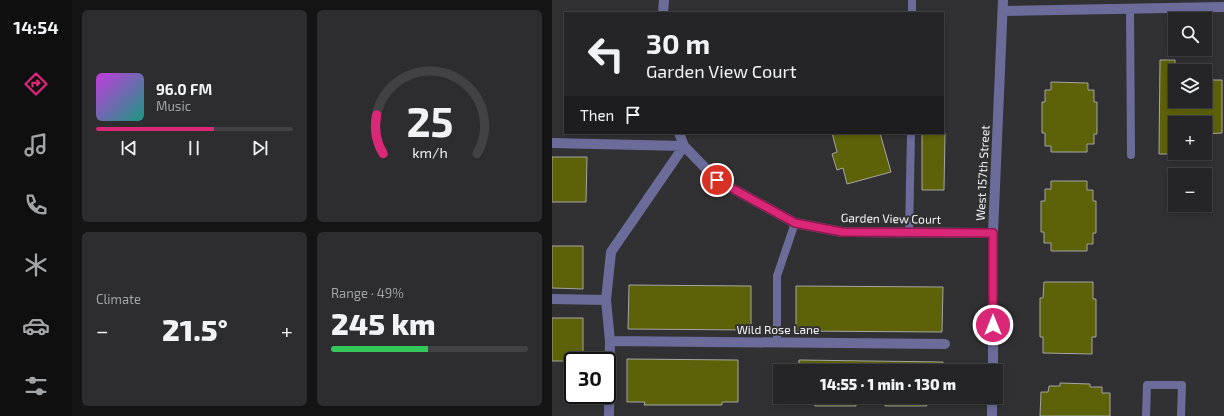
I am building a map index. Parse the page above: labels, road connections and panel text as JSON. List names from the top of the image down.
{
  "streets": {
    "street": ["West 157th Street", "Garden View Court", "Wild Rose Lane"]
  },
  "crossings": [
    ["West 157th Street", "Garden View Court"]
  ],
  "page": {
    "tabs": "14:54",
    "map_buttons": ["+", "−"],
    "turn": ["30 m", "Garden View Court"],
    "song": ["96.0 FM", "Music"],
    "then": "Then",
    "tile": [
      "Climate",
      ["Range · 49%", "245 km"]
    ],
    "heat": ["−", "21.5°", "+"],
    "limit": "30",
    "trip": "14:55 · 1 min · 130 m",
    "gauge": ["25", "km/h"]
  }
}
